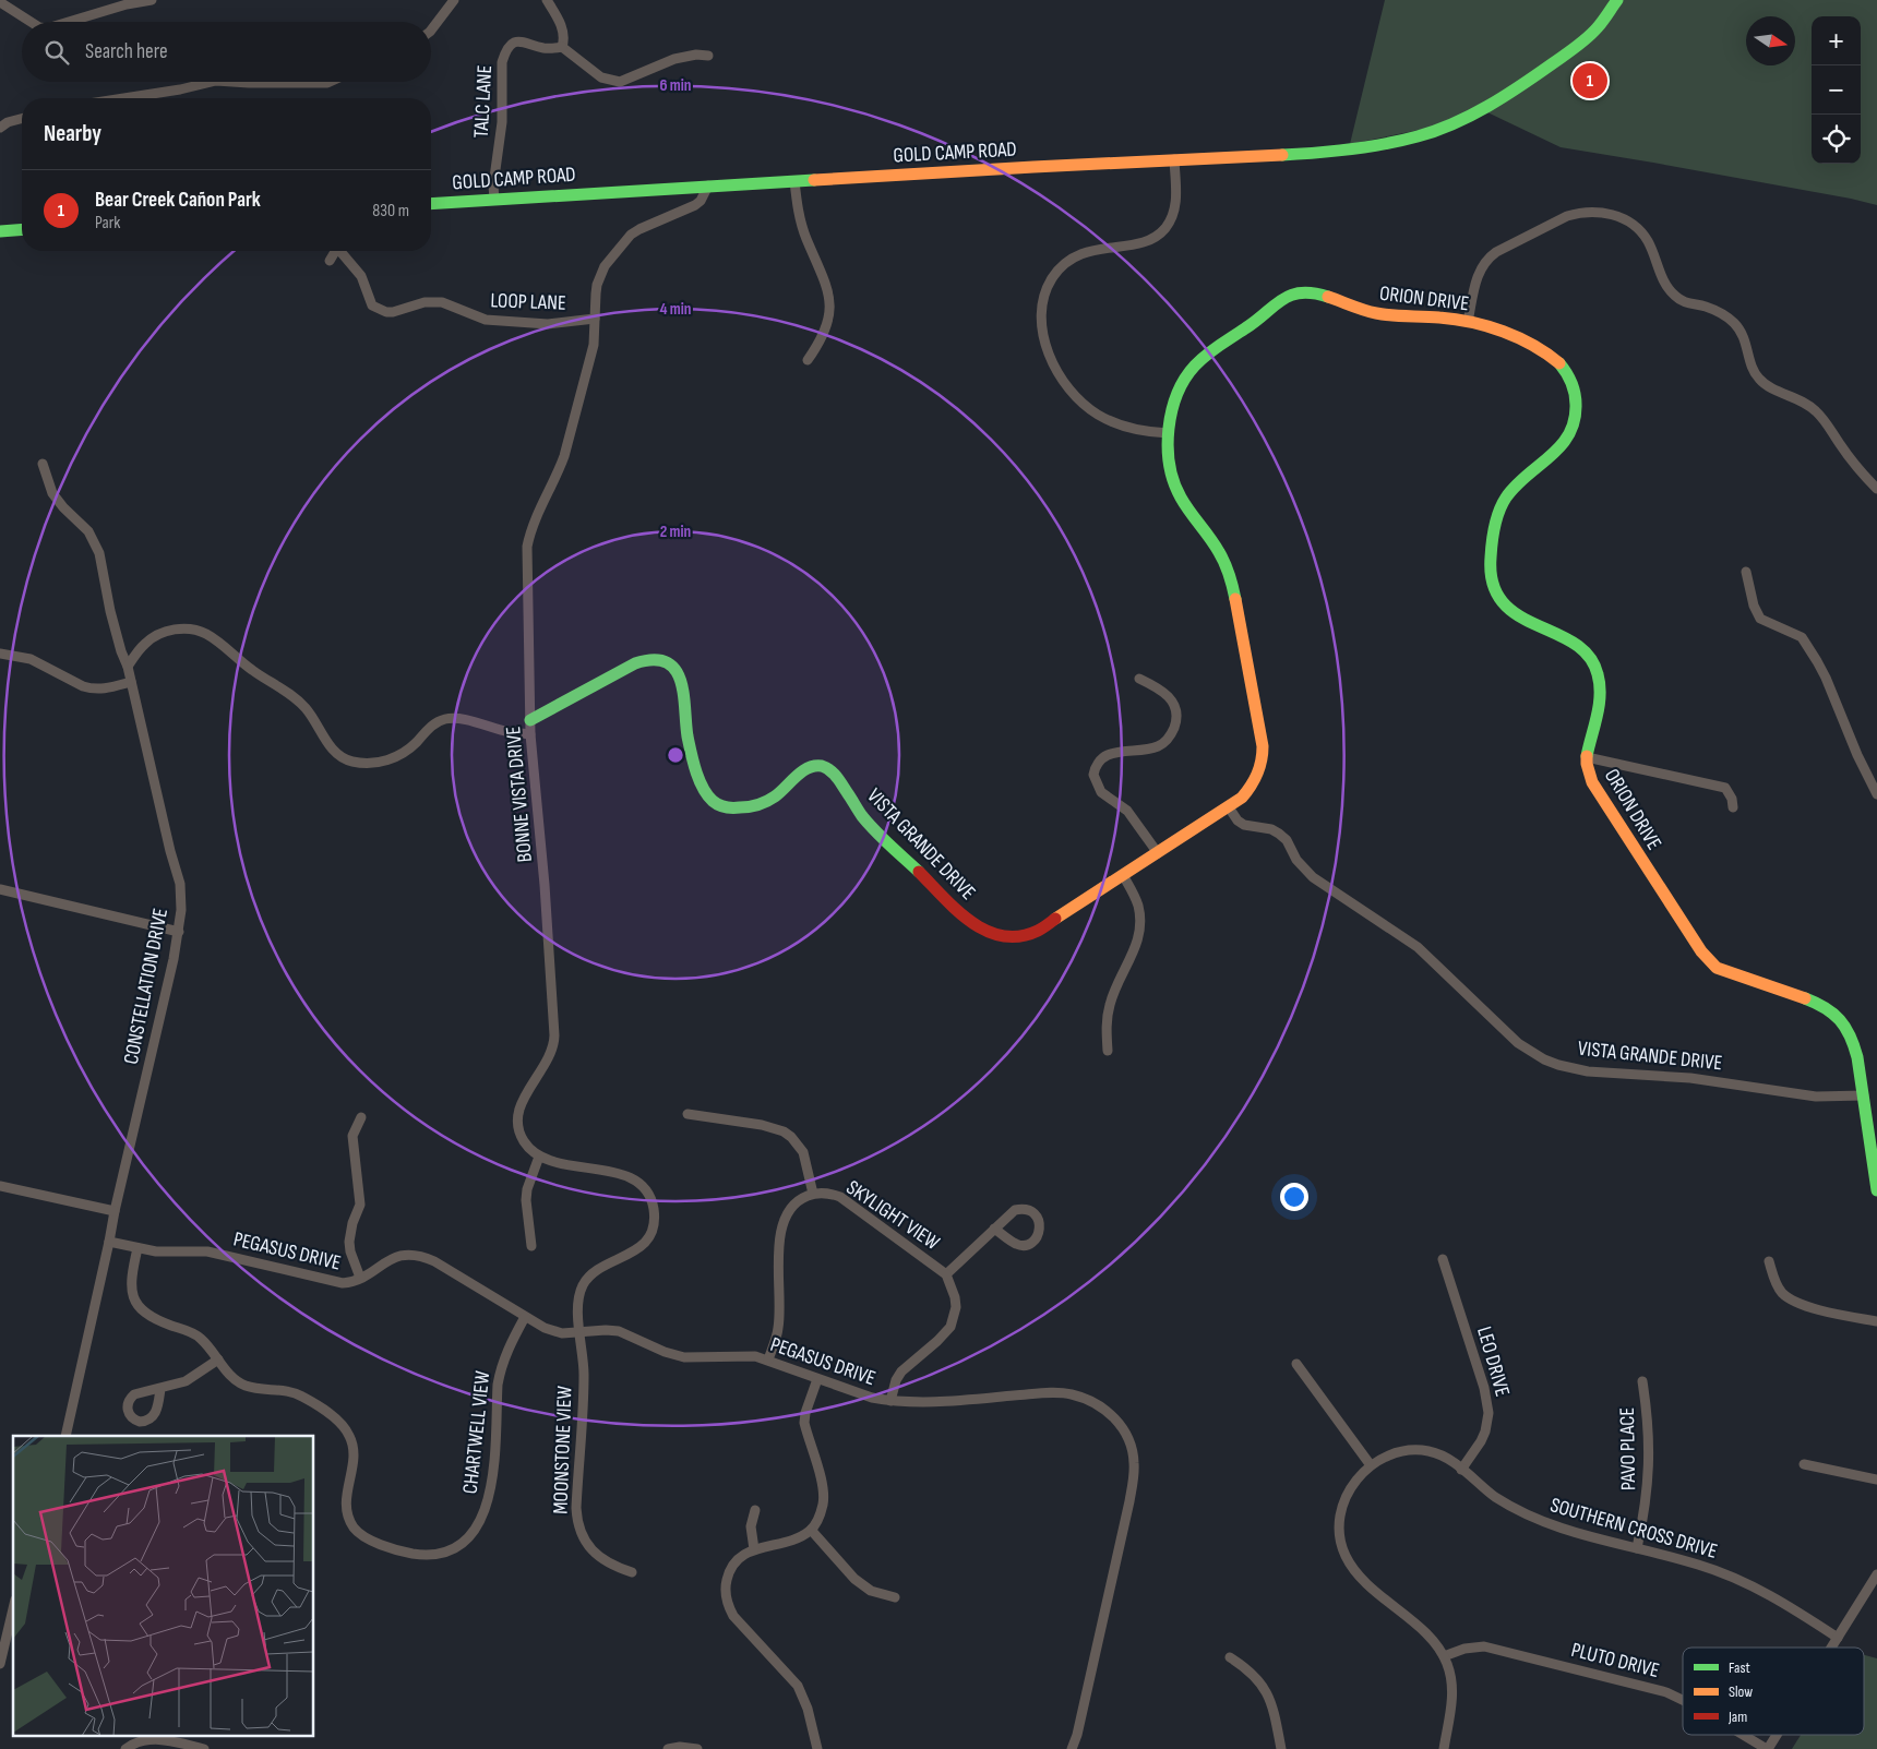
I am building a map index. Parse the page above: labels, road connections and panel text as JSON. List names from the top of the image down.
{
  "streets": {
    "street": [
      "TALC LANE",
      "GOLD CAMP ROAD",
      "ORION DRIVE",
      "LOOP LANE",
      "BONNE VISTA DRIVE",
      "VISTA GRANDE DRIVE",
      "CONSTELLATION DRIVE",
      "SKYLIGHT VIEW",
      "PEGASUS DRIVE",
      "LEO DRIVE",
      "CHARTWELL VIEW",
      "PAVO PLACE",
      "MOONSTONE VIEW",
      "SOUTHERN CROSS DRIVE",
      "PLUTO DRIVE"
    ]
  },
  "crossings": [
    ["TALC LANE", "GOLD CAMP ROAD"],
    ["GOLD CAMP ROAD", "BONNE VISTA DRIVE"],
    ["ORION DRIVE", "VISTA GRANDE DRIVE"],
    ["LOOP LANE", "BONNE VISTA DRIVE"],
    ["BONNE VISTA DRIVE", "VISTA GRANDE DRIVE"],
    ["CONSTELLATION DRIVE", "PEGASUS DRIVE"],
    ["SKYLIGHT VIEW", "PEGASUS DRIVE"],
    ["PEGASUS DRIVE", "CHARTWELL VIEW"],
    ["PEGASUS DRIVE", "MOONSTONE VIEW"],
    ["LEO DRIVE", "SOUTHERN CROSS DRIVE"],
    ["PAVO PLACE", "SOUTHERN CROSS DRIVE"],
    ["SOUTHERN CROSS DRIVE", "PLUTO DRIVE"]
  ],
  "legend": ["Fast", "Slow", "Jam"],
  "north": "right",
  "page": {
    "map_buttons": ["+", "−"],
    "search": "Search here",
    "pins": "1",
    "heading": "Nearby",
    "list": [
      {
        "mark": "1",
        "name": "Bear Creek Cañon Park",
        "note": "Park",
        "value": "830 m"
      }
    ]
  },
  "rings": ["6 min", "4 min", "2 min"]
}
